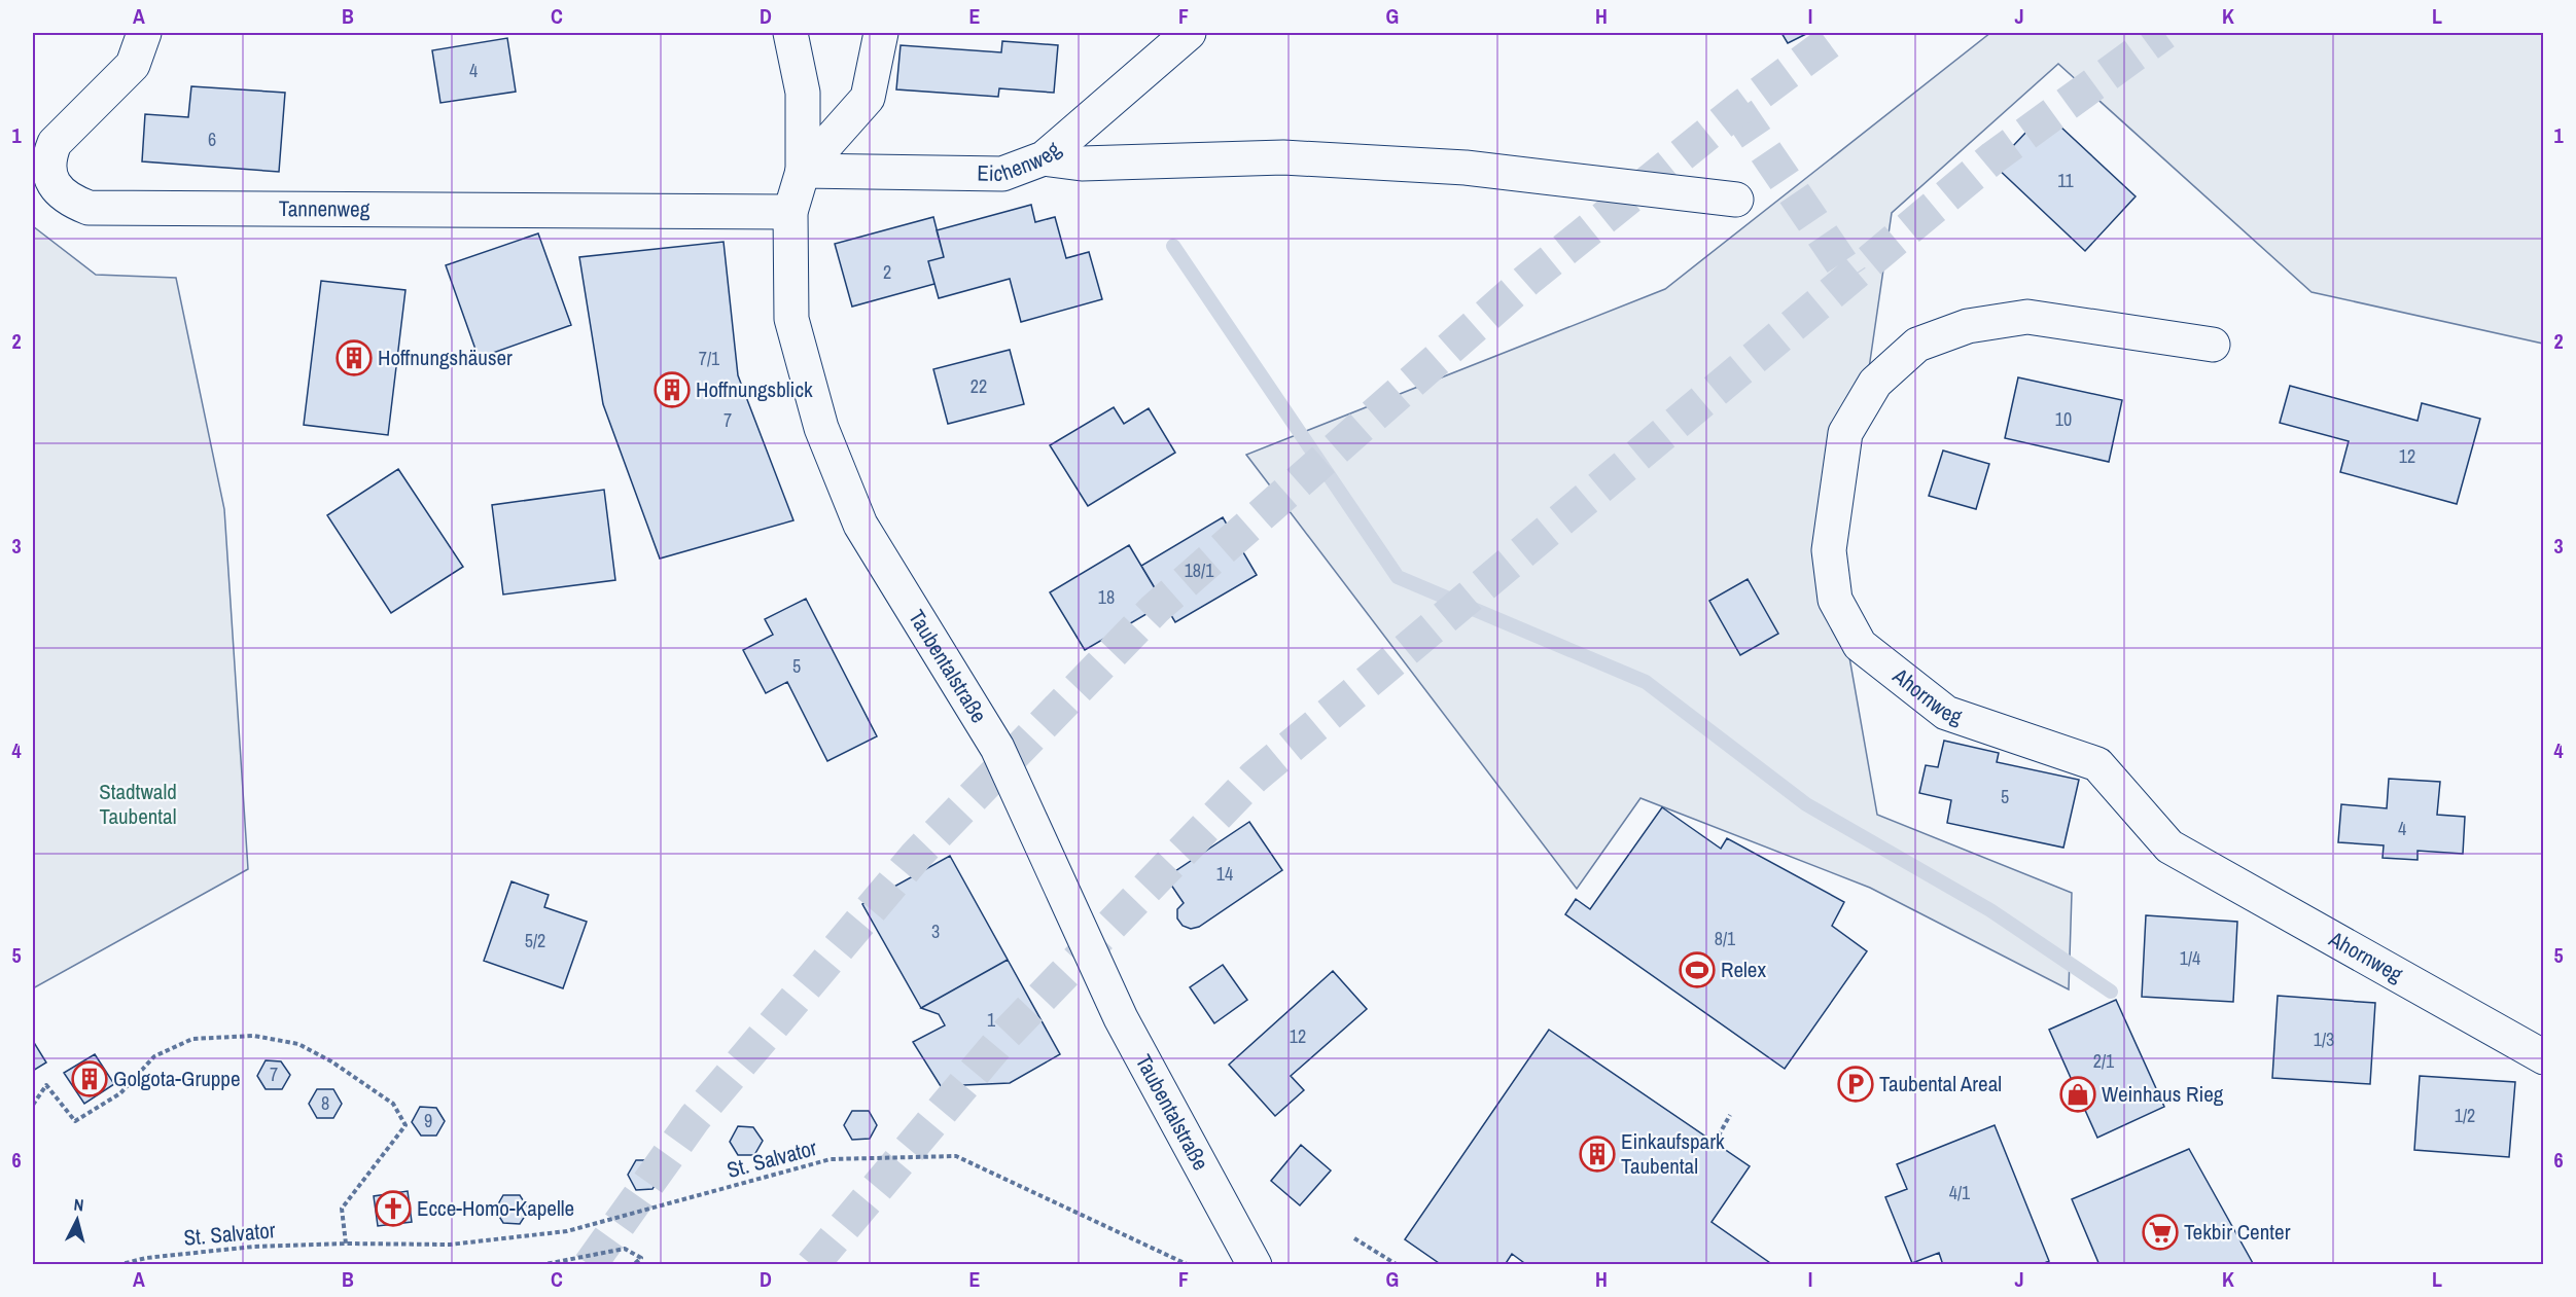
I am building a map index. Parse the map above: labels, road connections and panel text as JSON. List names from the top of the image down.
{
  "streets": {
    "street": [
      "Eichenweg",
      "Tannenweg",
      "Taubentalstraße",
      "Ahornweg"
    ],
    "path": ["St. Salvator"]
  },
  "crossings": [
    ["Eichenweg", "Taubentalstraße"],
    ["Tannenweg", "Taubentalstraße"]
  ],
  "parks": ["Stadtwald Taubental"],
  "places": {
    "building": [
      "Hoffnungshäuser",
      "Hoffnungsblick",
      "Golgota-Gruppe",
      "Einkaufspark Taubental"
    ],
    "sports": ["Relex"],
    "parking": ["Taubental Areal"],
    "shop": ["Weinhaus Rieg"],
    "church": ["Ecce-Homo-Kapelle"],
    "supermarket": ["Tekbir Center"]
  },
  "house_numbers": [
    "4",
    "6",
    "11",
    "2",
    "7/1",
    "22",
    "10",
    "7",
    "12",
    "18/1",
    "18",
    "5",
    "5",
    "4",
    "14",
    "3",
    "8/1",
    "5/2",
    "1/4",
    "1",
    "12",
    "1/3",
    "2/1",
    "7",
    "8",
    "1/2",
    "9",
    "4/1"
  ],
  "north": "top",
  "grid": {
    "columns": [
      "A",
      "B",
      "C",
      "D",
      "E",
      "F",
      "G",
      "H",
      "I",
      "J",
      "K",
      "L"
    ],
    "rows": [
      "1",
      "2",
      "3",
      "4",
      "5",
      "6"
    ]
  }
}
